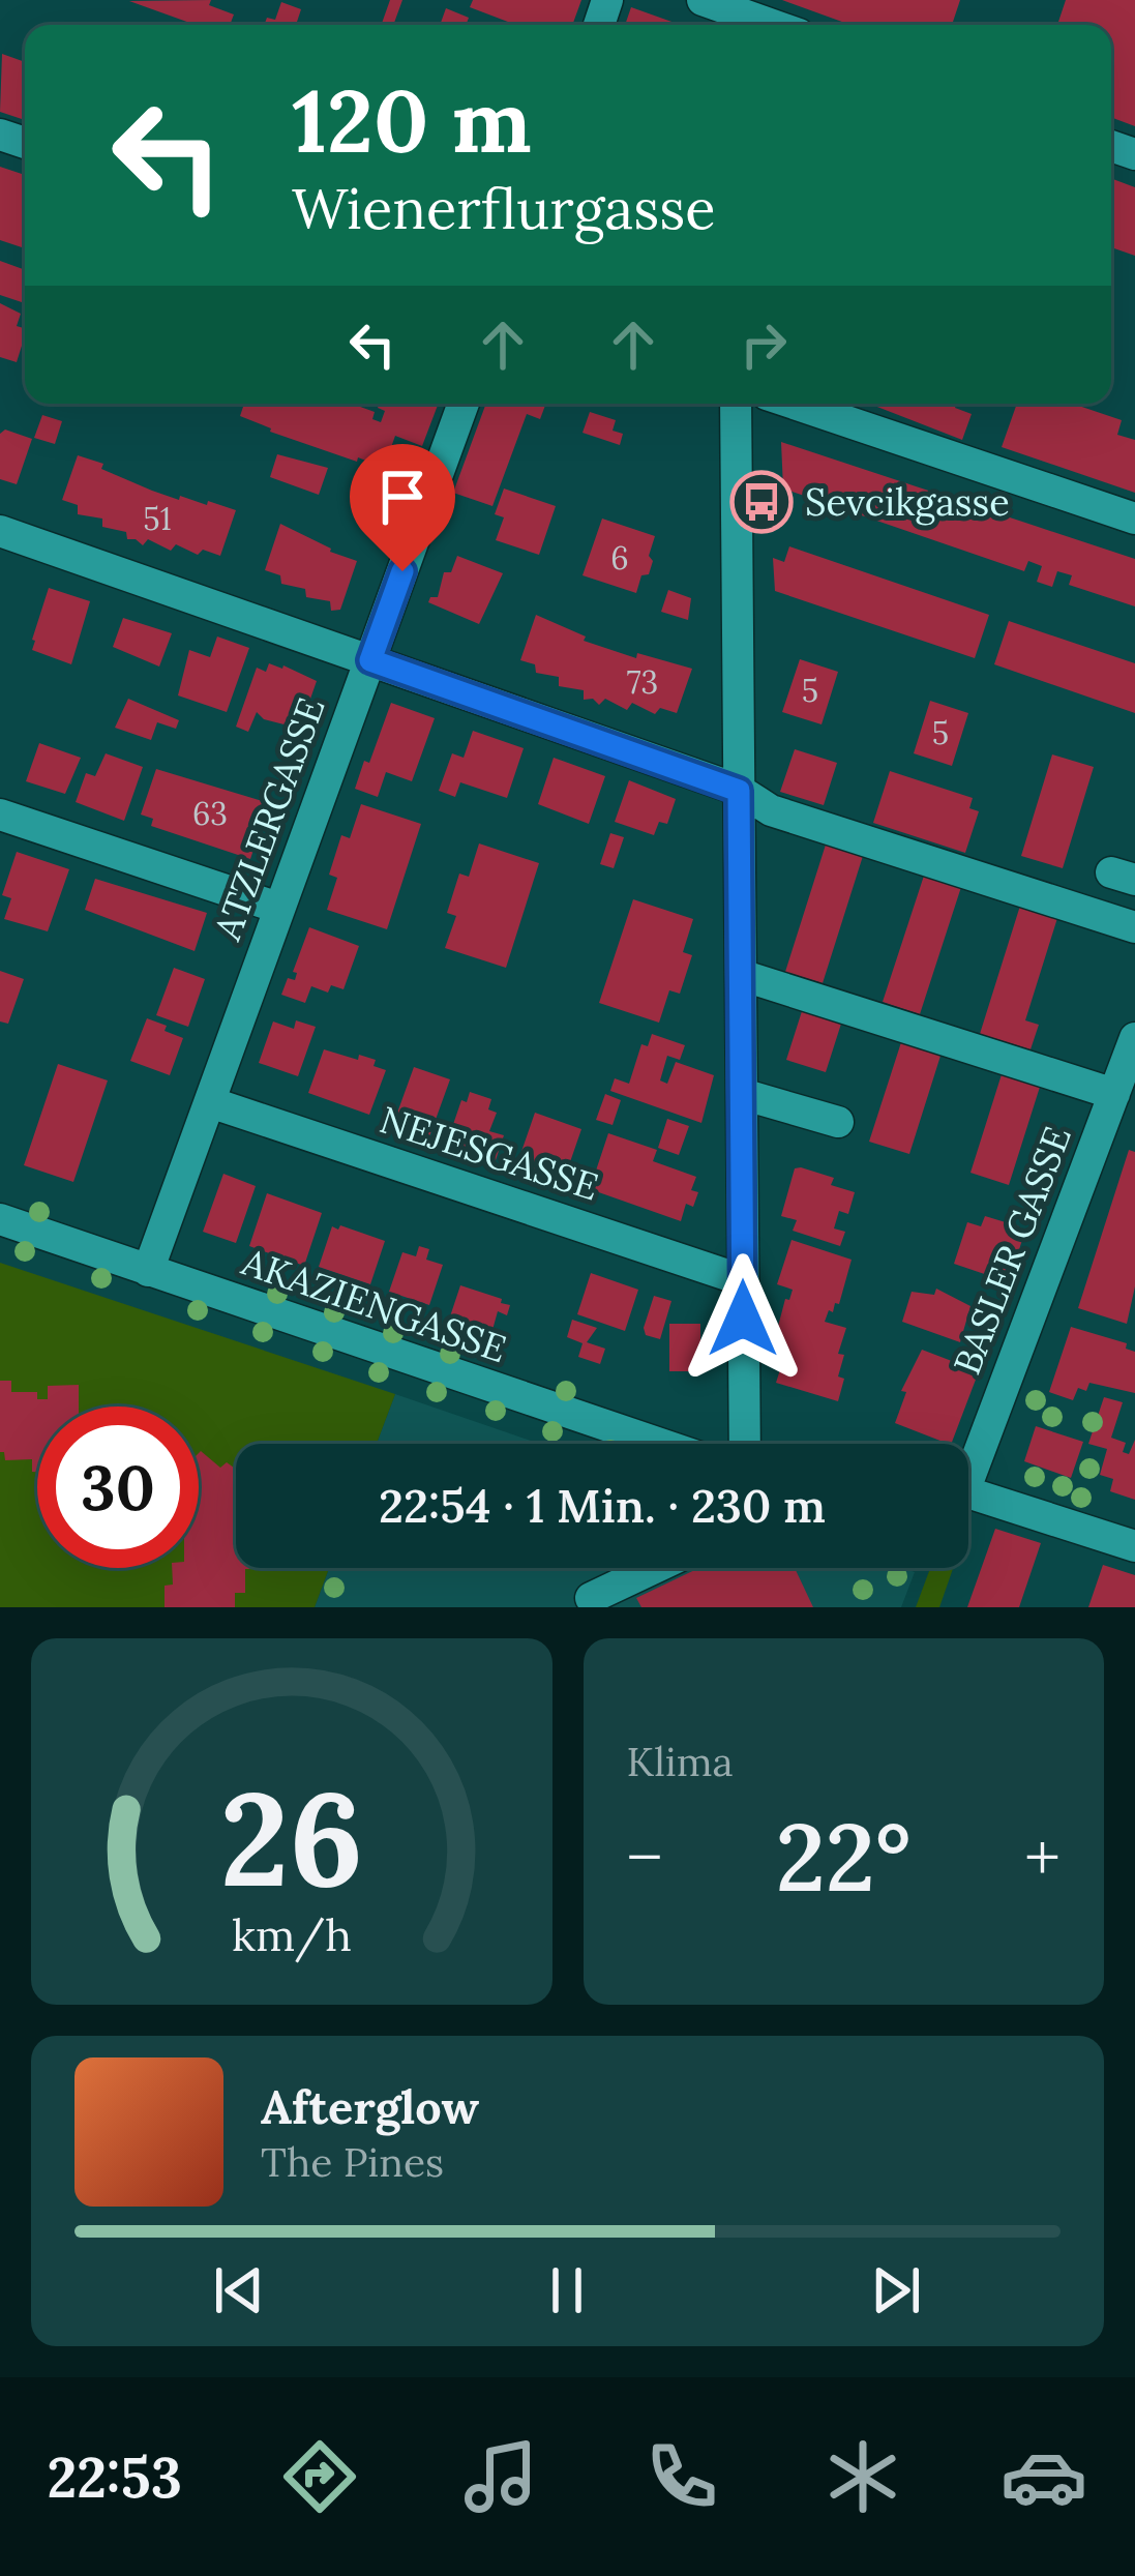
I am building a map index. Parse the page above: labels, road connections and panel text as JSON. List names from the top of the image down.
{
  "streets": {
    "street": [
      "ATZLERGASSE",
      "NEJESGASSE",
      "BASLER GASSE",
      "AKAZIENGASSE"
    ]
  },
  "crossings": [
    ["ATZLERGASSE", "NEJESGASSE"],
    ["ATZLERGASSE", "AKAZIENGASSE"]
  ],
  "places": {
    "bus stop": ["Sevcikgasse"]
  },
  "house_numbers": [
    "51",
    "6",
    "73",
    "5",
    "5",
    "63"
  ],
  "page": {
    "turn": ["120 m", "Wienerflurgasse"],
    "limit": "30",
    "trip": "22:54 · 1 Min. · 230 m",
    "tile": "Klima",
    "heat": ["−", "22°", "+"],
    "song": ["Afterglow", "The Pines"],
    "tabs": "22:53",
    "gauge": ["26", "km/h"]
  }
}
